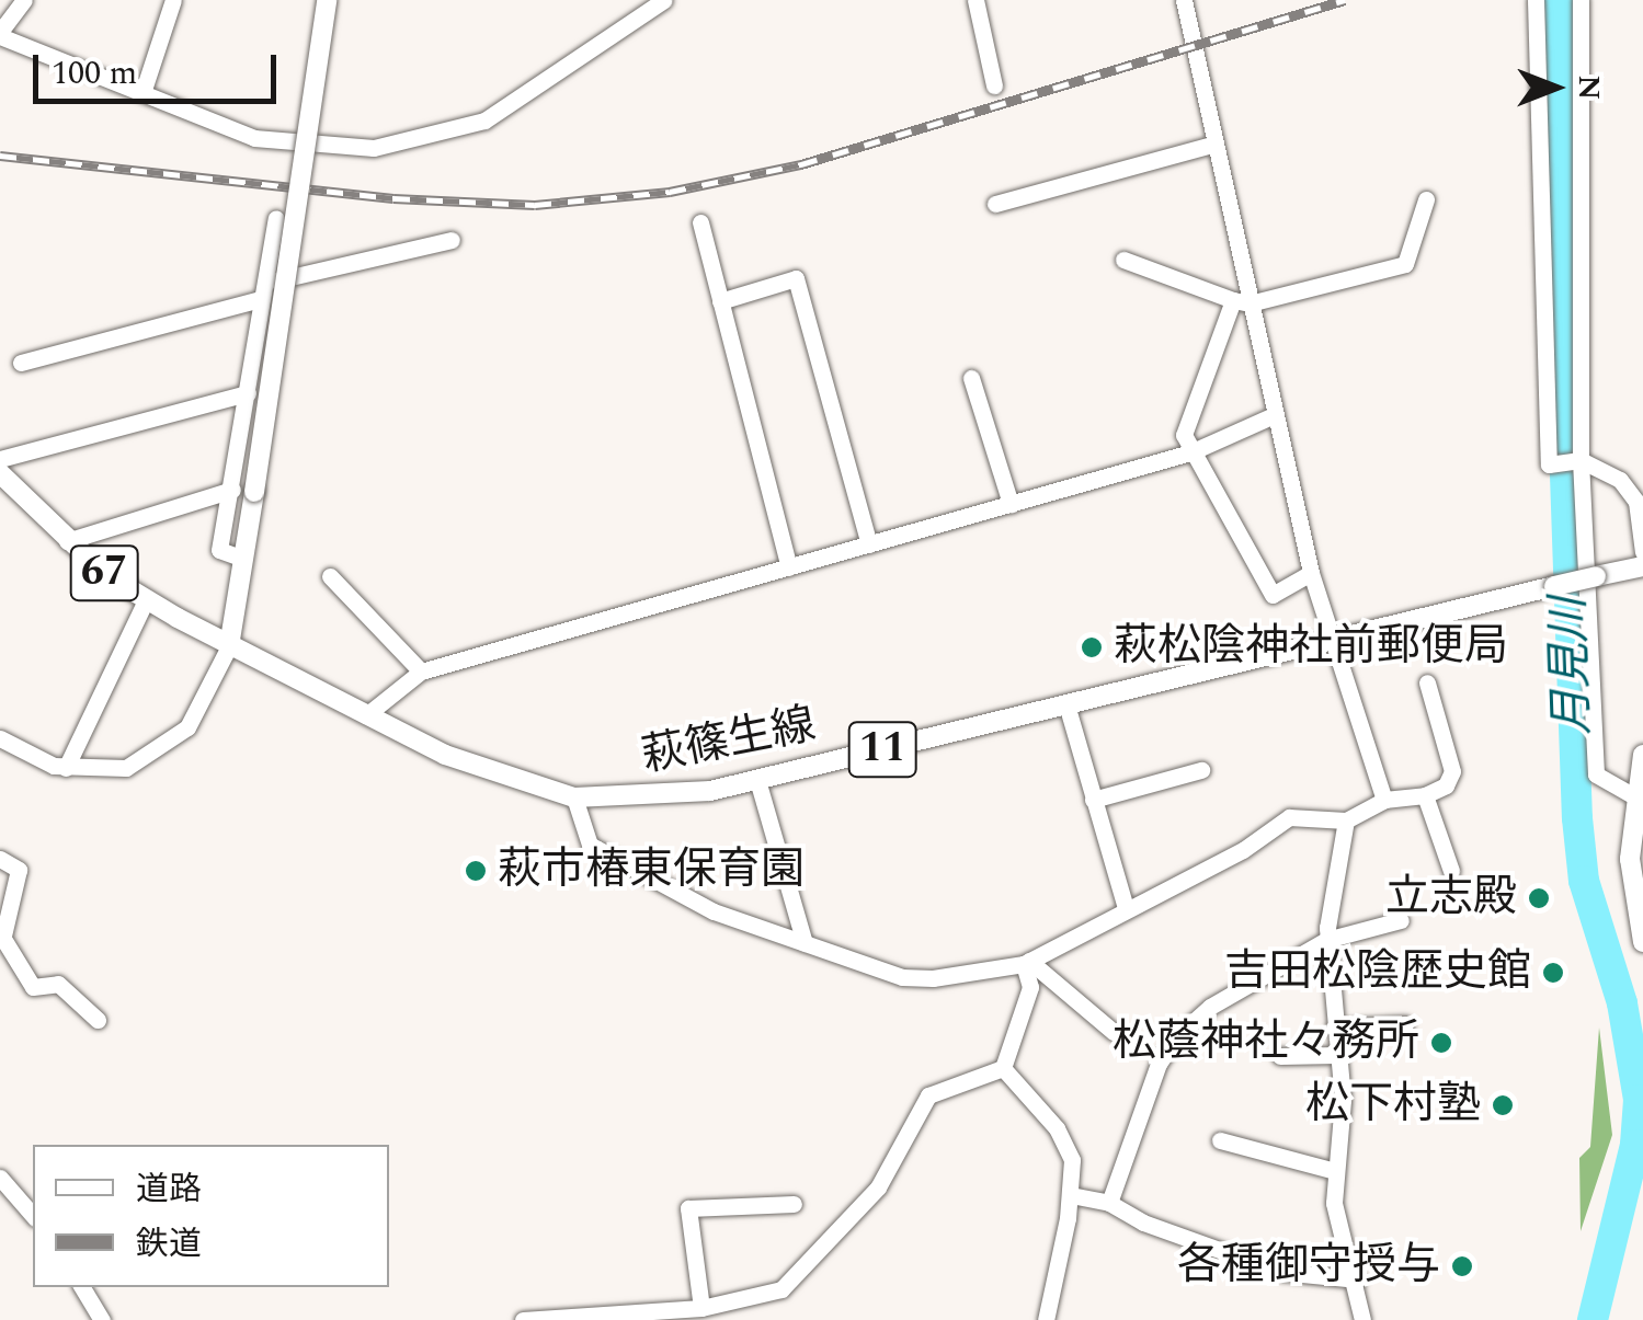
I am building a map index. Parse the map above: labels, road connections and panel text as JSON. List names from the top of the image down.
{
  "streets": {
    "main road": ["67", "萩篠生線", "11"]
  },
  "crossings": [
    ["67", "萩篠生線"]
  ],
  "water": ["月見川"],
  "places": [
    "萩松陰神社前郵便局",
    "萩市椿東保育園",
    "立志殿",
    "吉田松陰歴史館",
    "松蔭神社々務所",
    "松下村塾",
    "各種御守授与"
  ],
  "legend": ["道路", "鉄道"],
  "scale_bar": "100 m",
  "north": "right"
}
